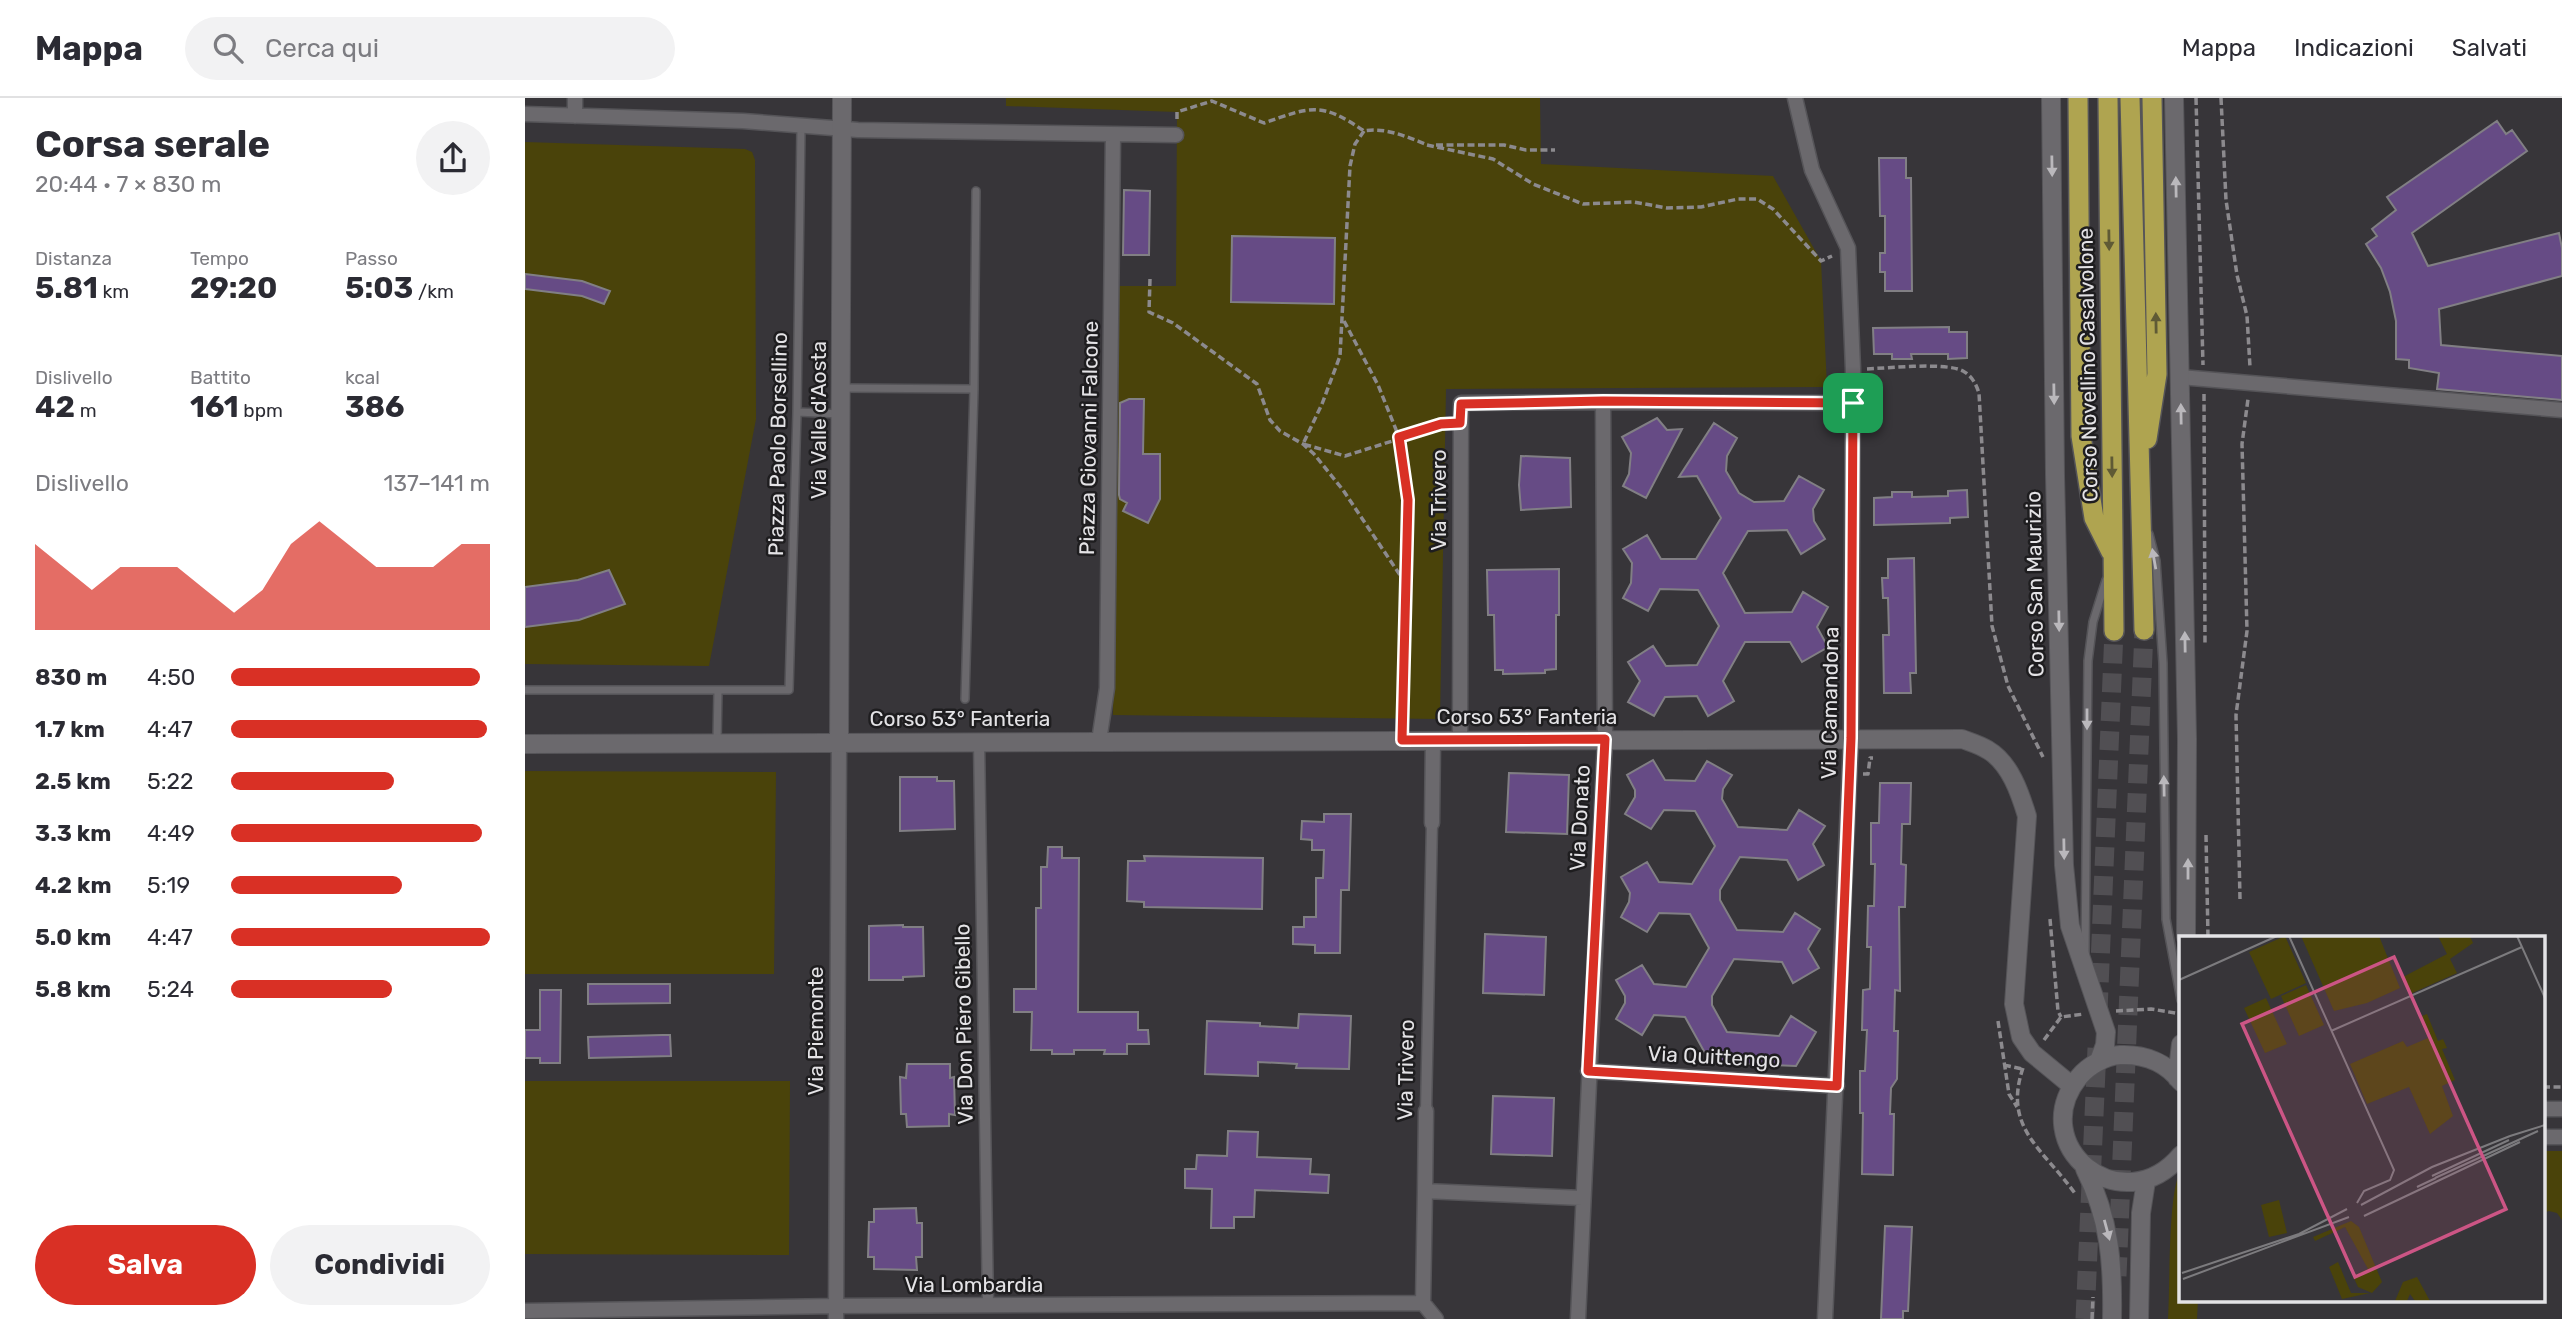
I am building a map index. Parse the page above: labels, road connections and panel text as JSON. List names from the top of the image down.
{
  "streets": {
    "highway": ["Corso Novellino Casalvolone"],
    "street": [
      "Via Valle d'Aosta",
      "Piazza Giovanni Falcone",
      "Via Trivero",
      "Corso San Maurizio",
      "Via Camandona",
      "Corso 53° Fanteria",
      "Via Donato",
      "Via Don Piero Gibello",
      "Via Piemonte",
      "Via Quittengo",
      "Via Lombardia"
    ],
    "lane": ["Piazza Paolo Borsellino"]
  },
  "crossings": [
    ["Via Valle d'Aosta", "Corso 53° Fanteria"],
    ["Via Valle d'Aosta", "Via Piemonte"],
    ["Piazza Giovanni Falcone", "Corso 53° Fanteria"],
    ["Via Trivero", "Corso 53° Fanteria"],
    ["Via Trivero", "Via Donato"],
    ["Via Camandona", "Corso 53° Fanteria"],
    ["Via Camandona", "Via Quittengo"],
    ["Corso 53° Fanteria", "Via Donato"],
    ["Corso 53° Fanteria", "Via Don Piero Gibello"],
    ["Corso 53° Fanteria", "Via Piemonte"],
    ["Via Donato", "Via Quittengo"],
    ["Via Don Piero Gibello", "Via Lombardia"],
    ["Via Piemonte", "Via Lombardia"]
  ],
  "page": {
    "header": "Mappa",
    "search": "Cerca qui",
    "nav": ["Mappa", "Indicazioni", "Salvati"],
    "heading": ["Corsa serale", "20:44 · 7 × 830 m"],
    "stats": [
      ["Distanza", "5.81 km"],
      ["Tempo", "29:20"],
      ["Passo", "5:03 /km"],
      ["Dislivello", "42 m"],
      ["Battito", "161 bpm"],
      ["kcal", "386"]
    ],
    "chart": ["Dislivello", "137–141 m"],
    "list": [
      {
        "name": "830 m",
        "note": "4:50"
      },
      {
        "name": "1.7 km",
        "note": "4:47"
      },
      {
        "name": "2.5 km",
        "note": "5:22"
      },
      {
        "name": "3.3 km",
        "note": "4:49"
      },
      {
        "name": "4.2 km",
        "note": "5:19"
      },
      {
        "name": "5.0 km",
        "note": "4:47"
      },
      {
        "name": "5.8 km",
        "note": "5:24"
      }
    ],
    "buttons": ["Salva", "Condividi"]
  }
}
